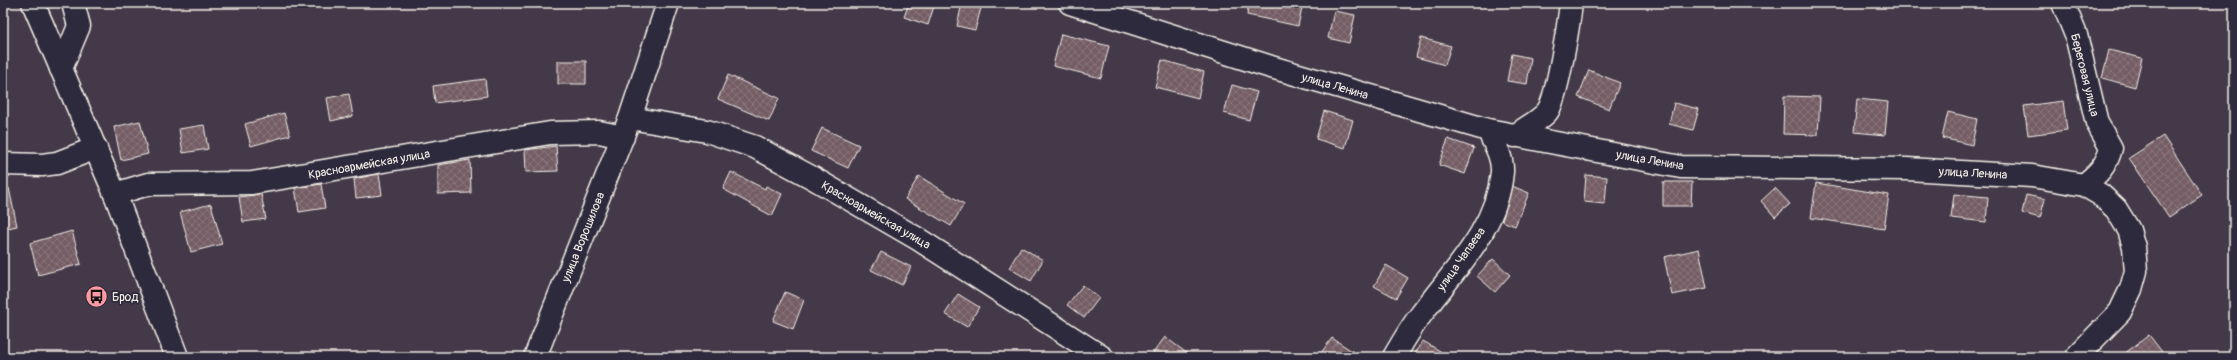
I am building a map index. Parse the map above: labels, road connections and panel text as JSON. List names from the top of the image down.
{
  "streets": {
    "street": [
      "Береговая улица",
      "улица Ленина",
      "Красноармейская улица",
      "улица Ворошилова",
      "улица Чапаева"
    ]
  },
  "crossings": [
    ["Береговая улица", "улица Ленина"],
    ["улица Ленина", "улица Чапаева"],
    ["Красноармейская улица", "улица Ворошилова"]
  ],
  "places": {
    "bus stop": ["Брод"]
  }
}
